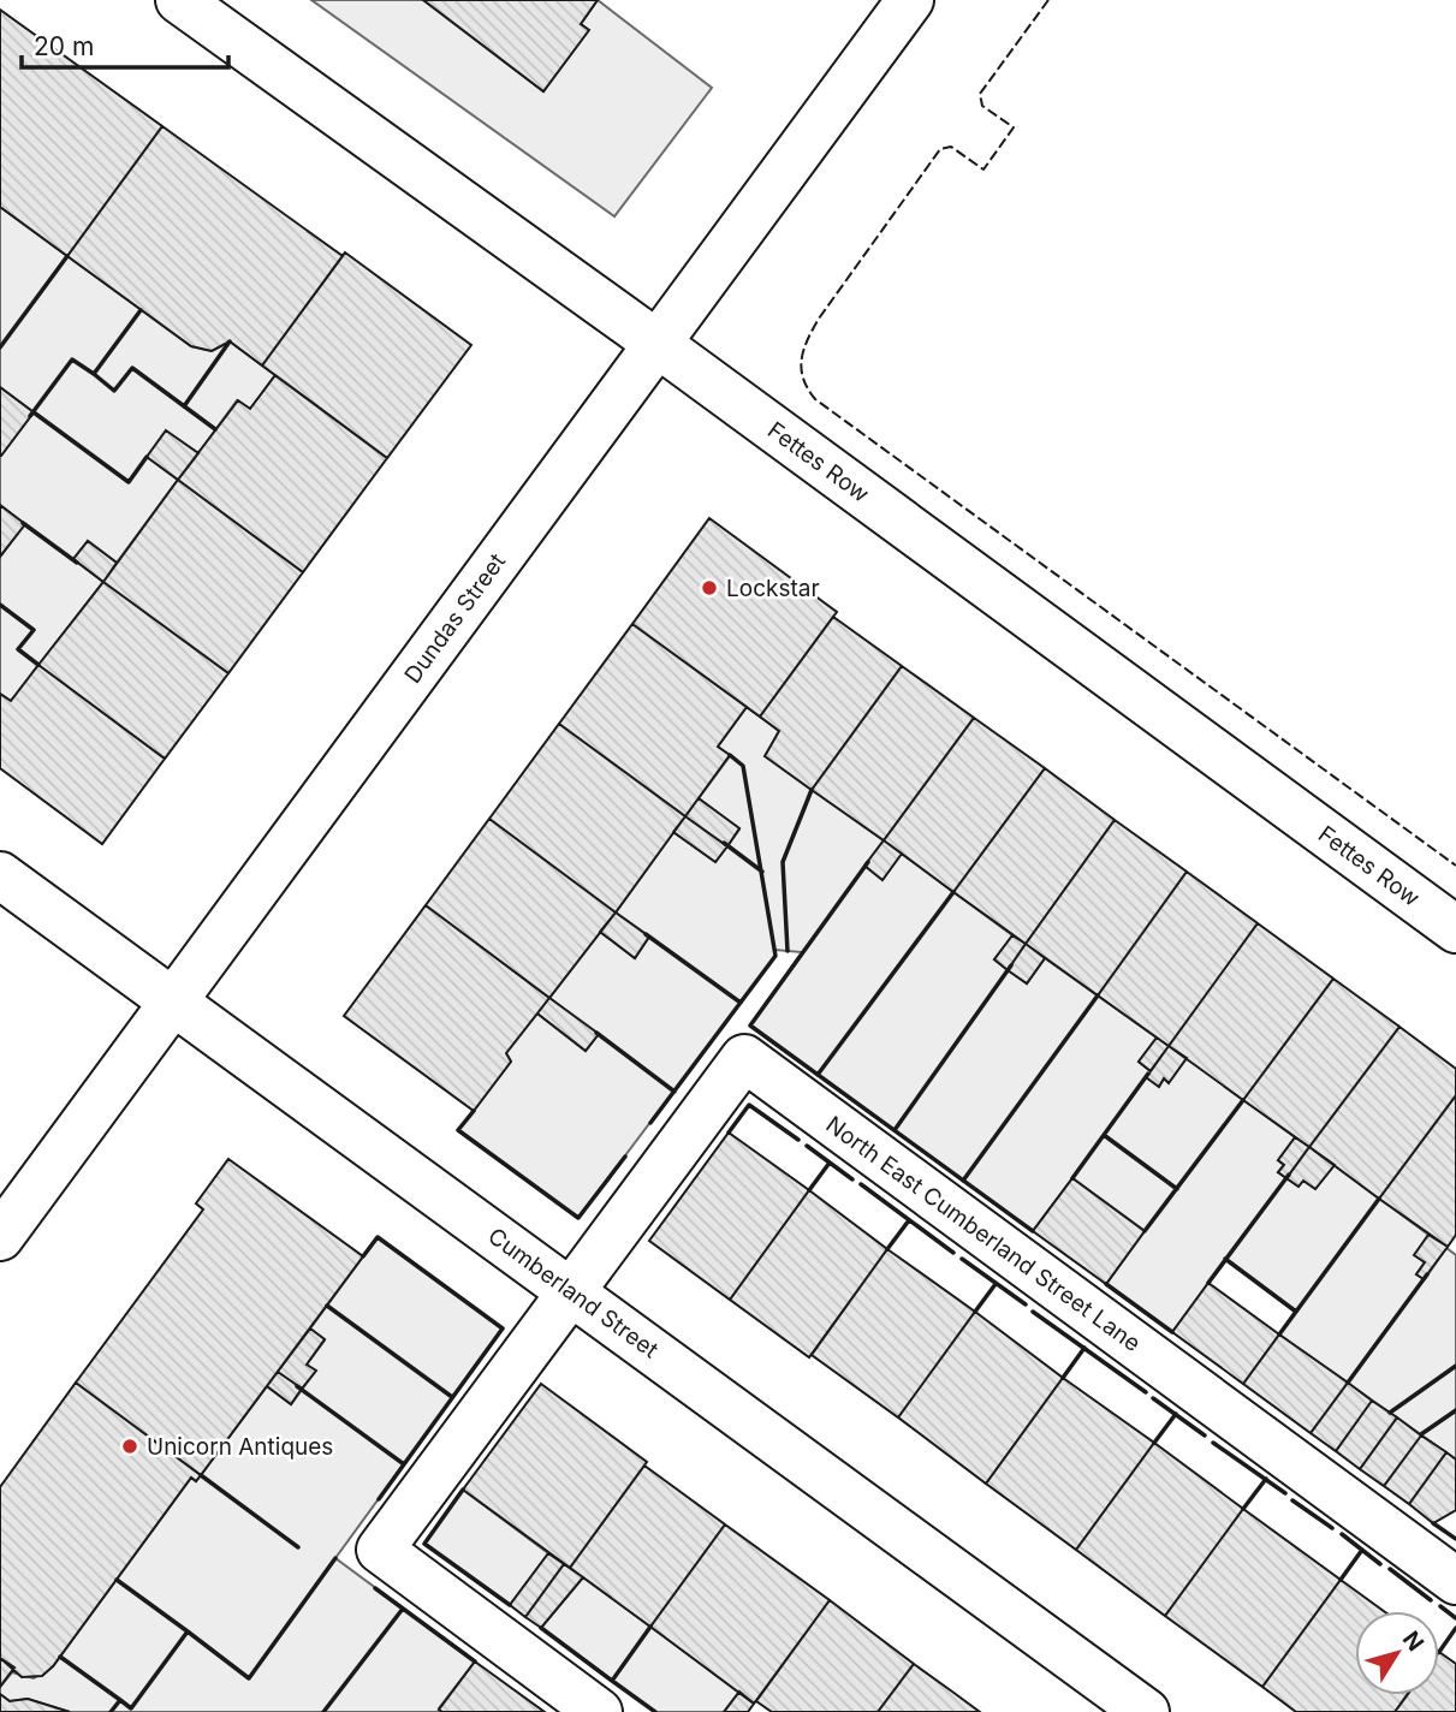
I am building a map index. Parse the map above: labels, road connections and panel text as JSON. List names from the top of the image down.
{
  "streets": {
    "street": [
      "Fettes Row",
      "Dundas Street",
      "North East Cumberland Street Lane",
      "Cumberland Street"
    ]
  },
  "crossings": [
    ["Fettes Row", "Dundas Street"],
    ["Dundas Street", "Cumberland Street"],
    ["North East Cumberland Street Lane", "Cumberland Street"]
  ],
  "places": ["Lockstar", "Unicorn Antiques"],
  "scale_bar": "20 m",
  "north": "top right"
}
